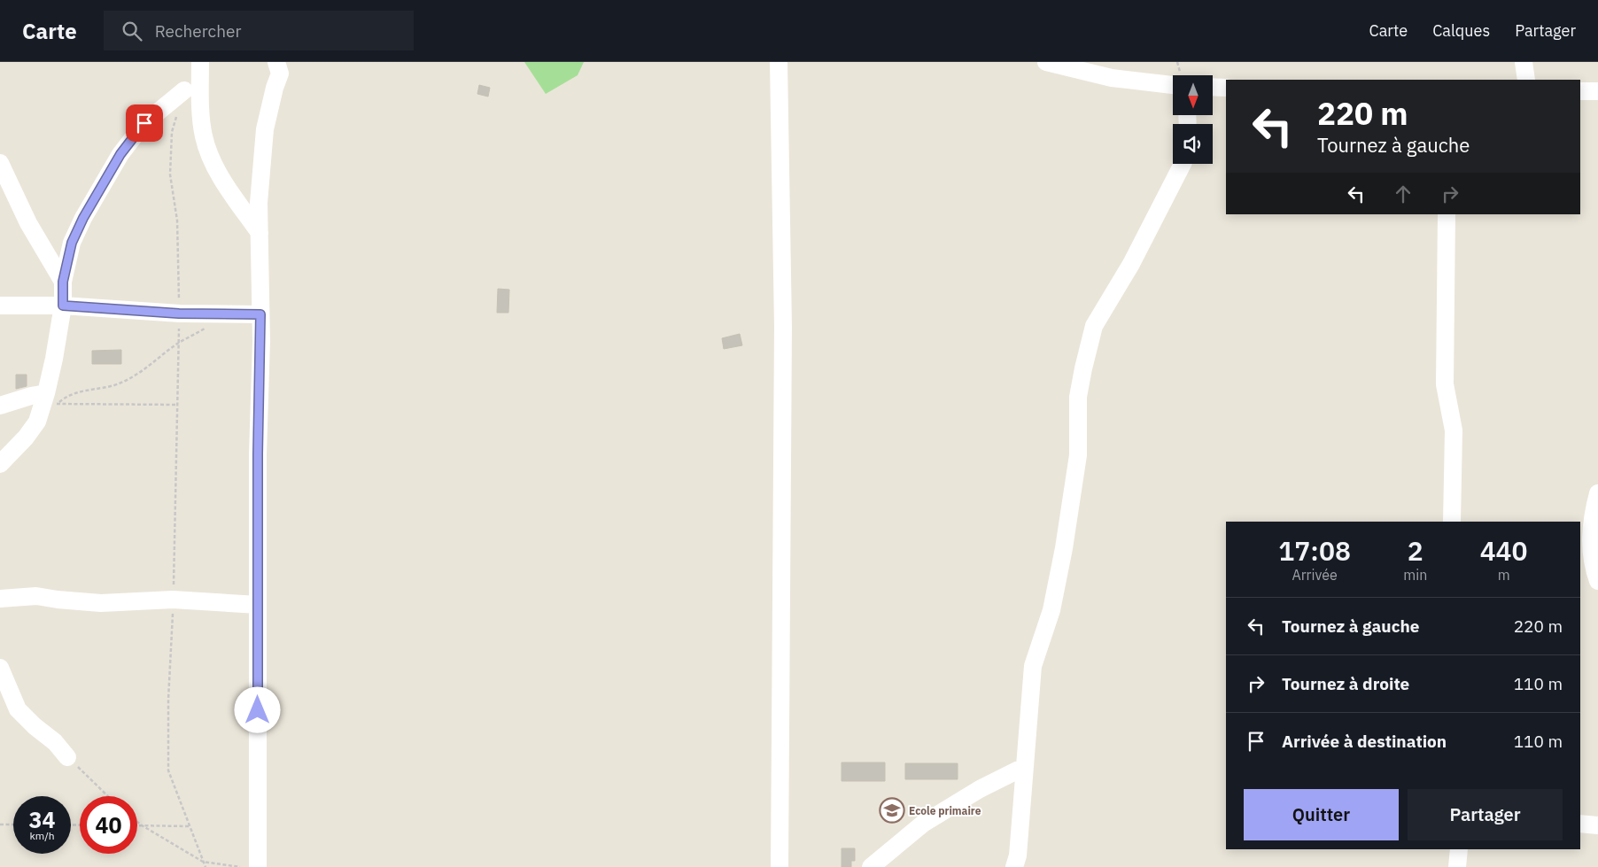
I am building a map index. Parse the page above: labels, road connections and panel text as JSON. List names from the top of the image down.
{
  "places": {
    "school or university": ["Ecole primaire"]
  },
  "north": "bottom",
  "page": {
    "header": "Carte",
    "search": "Rechercher",
    "nav": ["Carte", "Calques", "Partager"],
    "turn": ["220 m", "Tournez à gauche"],
    "eta": [
      "17:08",
      "Arrivée",
      "2",
      "min",
      "440",
      "m"
    ],
    "list": [
      {
        "name": "Tournez à gauche",
        "value": "220 m"
      },
      {
        "name": "Tournez à droite",
        "value": "110 m"
      },
      {
        "name": "Arrivée à destination",
        "value": "110 m"
      }
    ],
    "buttons": ["Quitter", "Partager"],
    "speed": "34 km/h",
    "limit": "40"
  }
}
